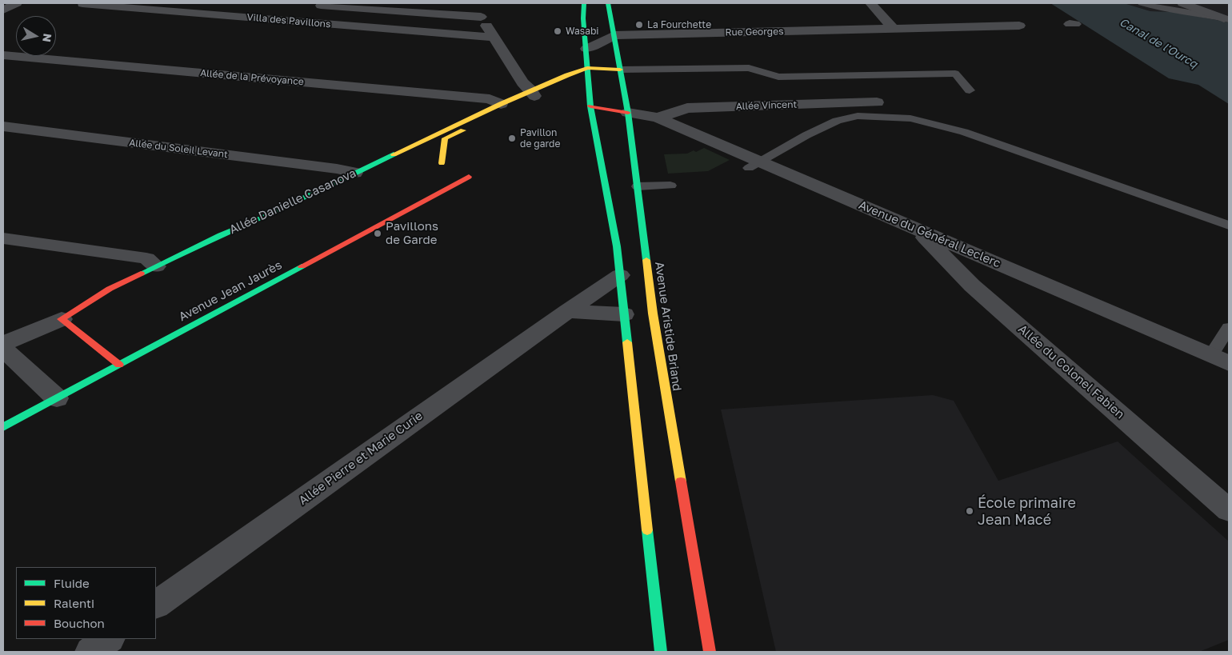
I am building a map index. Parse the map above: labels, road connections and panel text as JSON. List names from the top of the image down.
{
  "streets": {
    "main road": ["Allée Danielle Casanova", "Avenue Jean Jaurès", "Avenue Aristide Briand"],
    "street": [
      "Villa des Pavillons",
      "Rue Georges",
      "Allée de la Prévoyance",
      "Allée Vincent",
      "Allée du Soleil Levant",
      "Avenue du Général Leclerc",
      "Allée du Colonel Fabien",
      "Allée Pierre et Marie Curie"
    ]
  },
  "crossings": [
    ["Rue Georges", "Avenue Aristide Briand"],
    ["Allée de la Prévoyance", "Allée Danielle Casanova"],
    ["Allée Vincent", "Avenue du Général Leclerc"],
    ["Allée du Soleil Levant", "Allée Danielle Casanova"],
    ["Allée Danielle Casanova", "Avenue Jean Jaurès"],
    ["Avenue du Général Leclerc", "Avenue Aristide Briand"],
    ["Avenue du Général Leclerc", "Allée du Colonel Fabien"]
  ],
  "water": ["Canal de l'Ourcq"],
  "places": [
    "La Fourchette",
    "Wasabi",
    "Pavillon de garde",
    "Pavillons de Garde",
    "École primaire Jean Macé"
  ],
  "legend": ["Fluide", "Ralenti", "Bouchon"],
  "north": "right"
}
